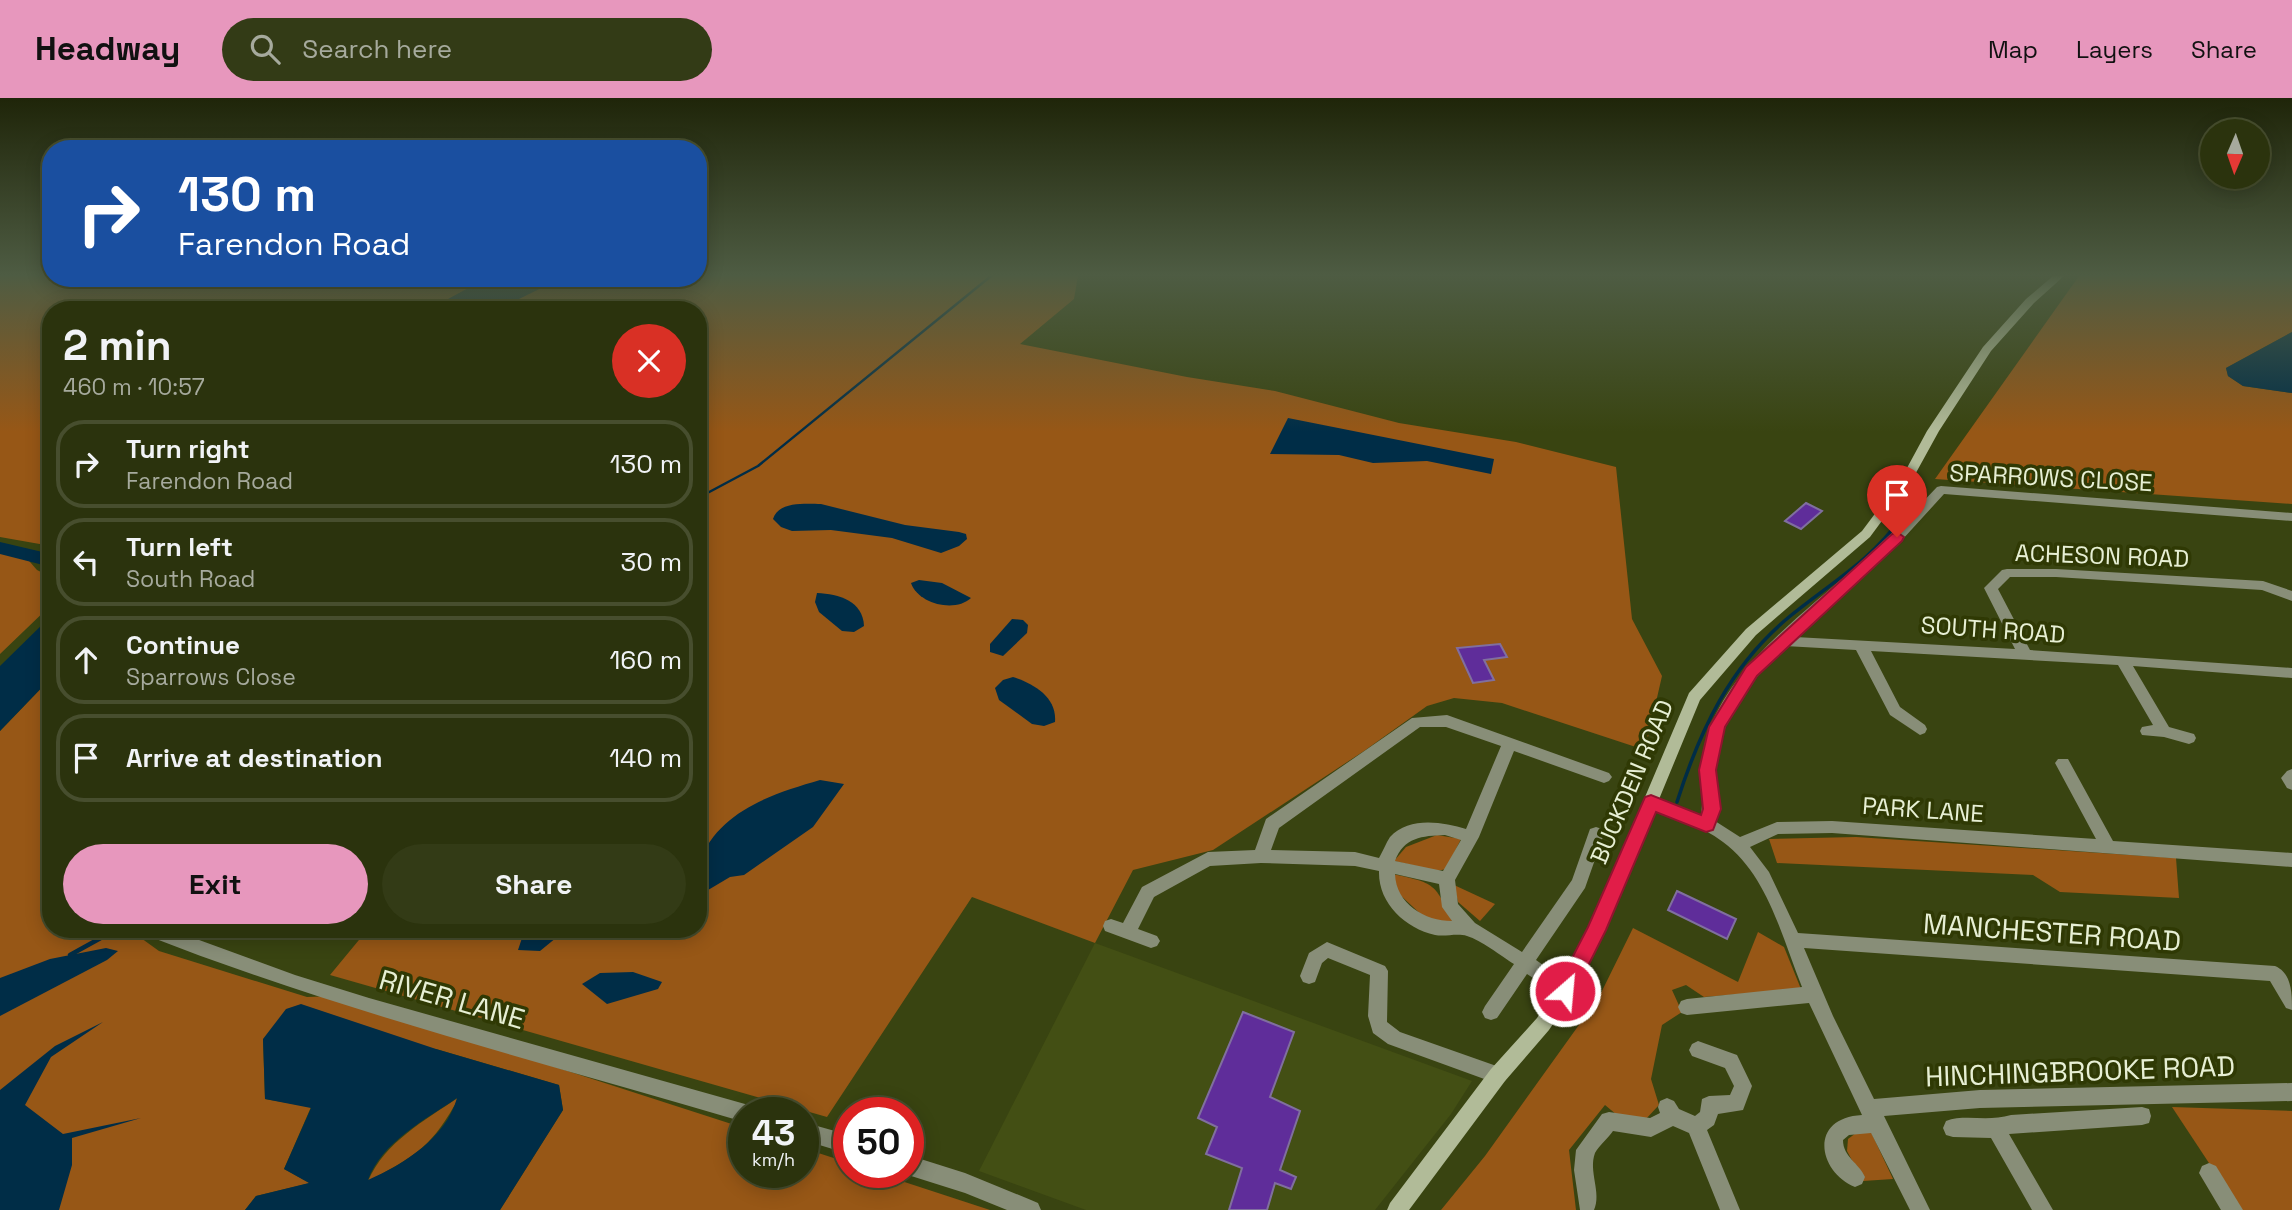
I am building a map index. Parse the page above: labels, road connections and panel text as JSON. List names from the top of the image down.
{
  "streets": {
    "main road": ["BUCKDEN ROAD"],
    "street": [
      "SPARROWS CLOSE",
      "ACHESON ROAD",
      "SOUTH ROAD",
      "PARK LANE",
      "MANCHESTER ROAD",
      "RIVER LANE",
      "HINCHINGBROOKE ROAD"
    ]
  },
  "crossings": [
    ["SPARROWS CLOSE", "SOUTH ROAD"],
    ["ACHESON ROAD", "SOUTH ROAD"]
  ],
  "north": "bottom",
  "page": {
    "header": "Headway",
    "search": "Search here",
    "nav": ["Map", "Layers", "Share"],
    "turn": ["130 m", "Farendon Road"],
    "heading": ["2 min", "460 m · 10:57"],
    "list": [
      {
        "name": "Turn right",
        "note": "Farendon Road",
        "value": "130 m"
      },
      {
        "name": "Turn left",
        "note": "South Road",
        "value": "30 m"
      },
      {
        "name": "Continue",
        "note": "Sparrows Close",
        "value": "160 m"
      },
      {
        "name": "Arrive at destination",
        "value": "140 m"
      }
    ],
    "buttons": ["Exit", "Share"],
    "speed": "43 km/h",
    "limit": "50"
  }
}
